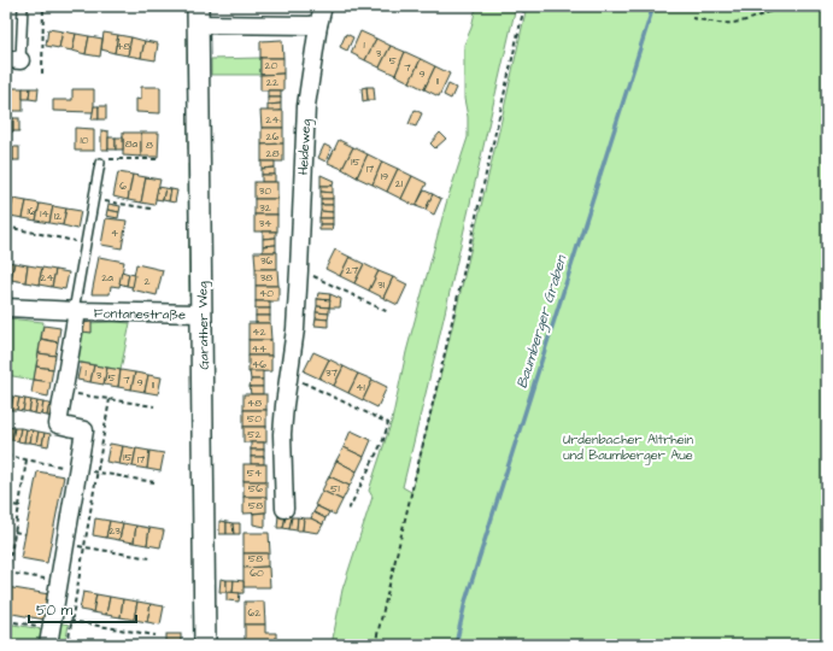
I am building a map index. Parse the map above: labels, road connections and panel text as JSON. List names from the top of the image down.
{
  "streets": {
    "street": ["Heideweg", "Fontanestraße", "Garather Weg"]
  },
  "crossings": [
    ["Fontanestraße", "Garather Weg"]
  ],
  "water": ["Baumberger Graben"],
  "parks": ["Urdenbacher Altrhein und Baumberger Aue"],
  "house_numbers": [
    "1",
    "48",
    "3",
    "5",
    "20",
    "7",
    "9",
    "11",
    "22",
    "24",
    "26",
    "10",
    "8a",
    "8",
    "28",
    "15",
    "17",
    "19",
    "21",
    "6",
    "30",
    "32",
    "16",
    "14",
    "12",
    "34",
    "4",
    "36",
    "27",
    "24",
    "2a",
    "38",
    "2",
    "31",
    "40",
    "42",
    "44",
    "46",
    "1",
    "37",
    "3",
    "5",
    "7",
    "9",
    "11",
    "41",
    "48",
    "50",
    "52",
    "15",
    "17",
    "54",
    "56",
    "51",
    "58",
    "23",
    "58",
    "60",
    "62"
  ],
  "scale_bar": "50 m"
}
